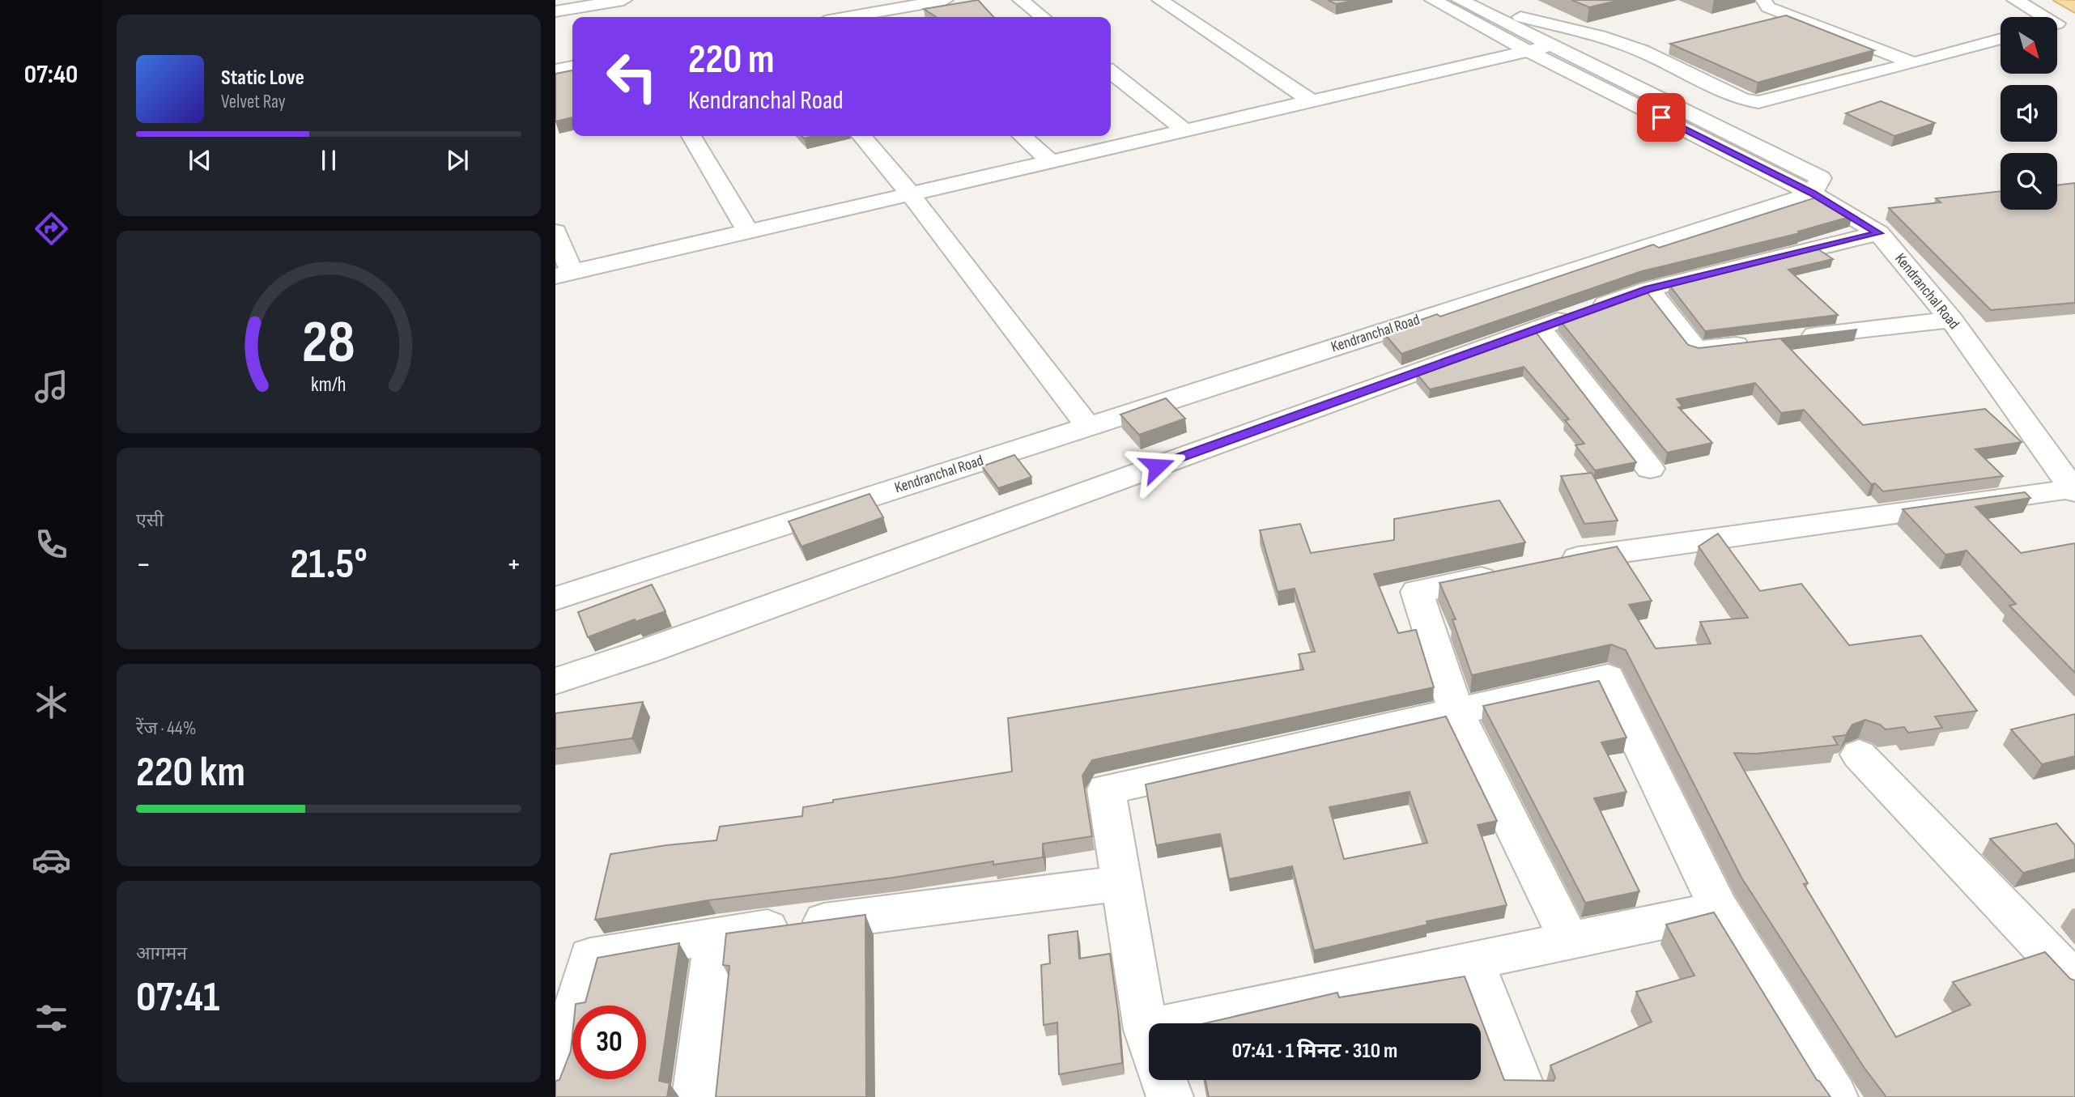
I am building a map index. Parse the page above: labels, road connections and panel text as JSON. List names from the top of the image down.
{
  "streets": {
    "street": ["Kendranchal Road"]
  },
  "north": "bottom right",
  "page": {
    "tabs": "07:40",
    "turn": ["220 m", "Kendranchal Road"],
    "song": ["Static Love", "Velvet Ray"],
    "tile": [
      "एसी",
      ["रेंज · 44%", "220 km"],
      ["आगमन", "07:41"]
    ],
    "heat": ["−", "21.5°", "+"],
    "limit": "30",
    "trip": "07:41 · 1 मिनट · 310 m",
    "gauge": ["28", "km/h"]
  }
}
